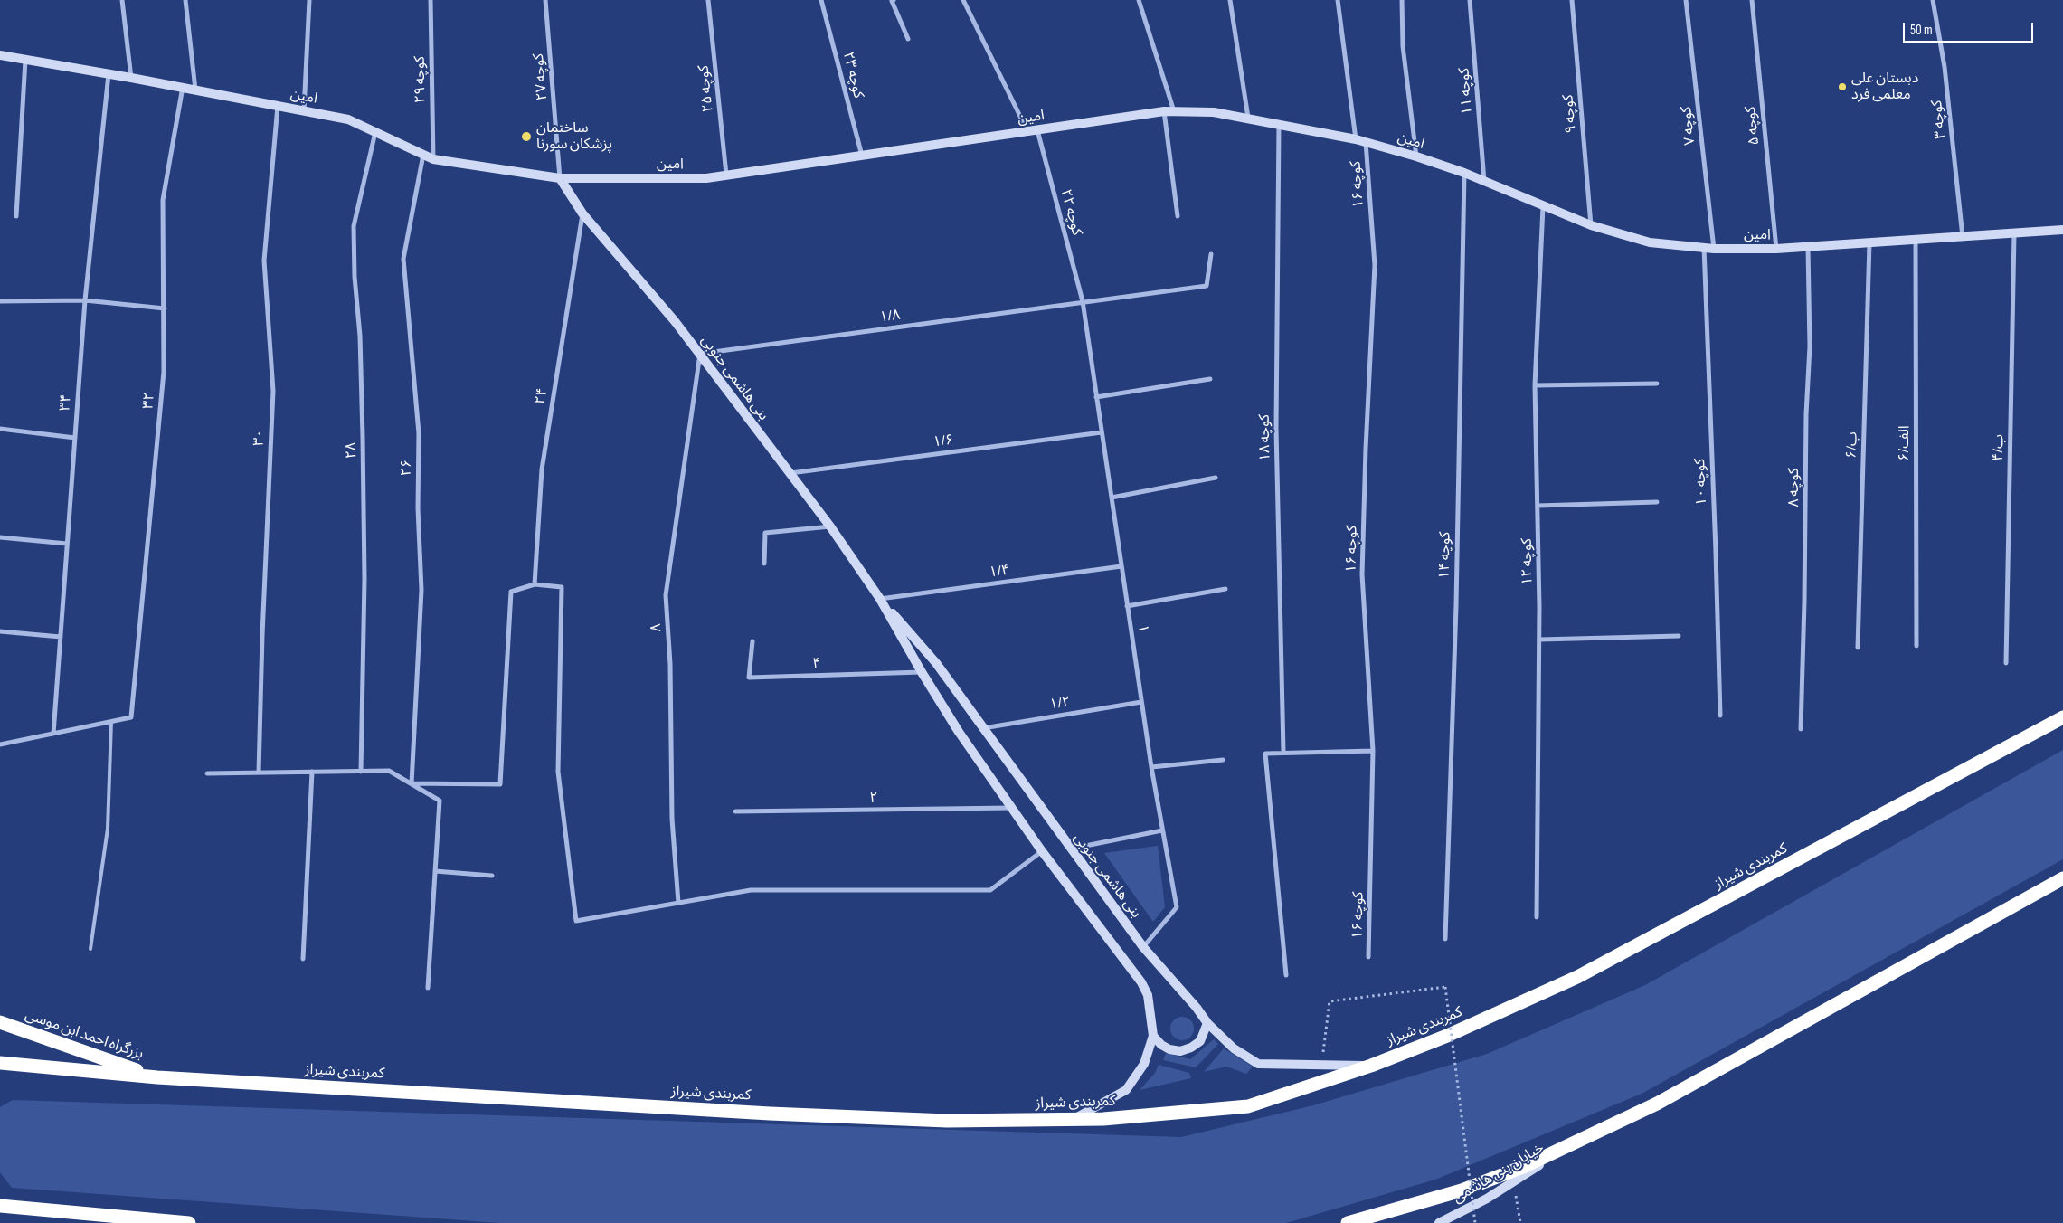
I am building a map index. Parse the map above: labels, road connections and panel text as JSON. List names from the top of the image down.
{
  "streets": {
    "highway": ["کمربندی شیراز", "بزرگراه احمد ابن موسی"],
    "street": [
      "کوچه ۲۳",
      "کوچه ۲۷",
      "کوچه ۲۹",
      "کوچه ۲۵",
      "کوچه ۱۱",
      "امین",
      "کوچه ۹",
      "کوچه ۳",
      "کوچه ۷",
      "کوچه ۵",
      "کوچه ۱۶",
      "کوچه ۲۲",
      "۱/۸",
      "بنی هاشمی جنوبی",
      "۲۴",
      "۳۲",
      "۳۴",
      "۳۰",
      "کوچه ۱۸",
      "۱/۶",
      "۶/الف",
      "ب/۶",
      "۴/ب",
      "۲۸",
      "۲۶",
      "کوچه ۱۰",
      "کوچه ۸",
      "کوچه ۱۴",
      "کوچه ۱۲",
      "۱/۴",
      "۸",
      "۱",
      "۴",
      "۱/۲",
      "۲",
      "خیابان بنی هاشمی"
    ]
  },
  "crossings": [
    ["کوچه ۲۳", "امین"],
    ["کوچه ۲۷", "امین"],
    ["کوچه ۲۷", "بنی هاشمی جنوبی"],
    ["کوچه ۲۹", "امین"],
    ["کوچه ۲۵", "امین"],
    ["کوچه ۱۱", "امین"],
    ["امین", "کوچه ۹"],
    ["امین", "کوچه ۳"],
    ["امین", "کوچه ۷"],
    ["امین", "کوچه ۵"],
    ["امین", "کوچه ۱۶"],
    ["امین", "کوچه ۲۲"],
    ["امین", "بنی هاشمی جنوبی"],
    ["امین", "۳۲"],
    ["امین", "۳۴"],
    ["امین", "۳۰"],
    ["امین", "کوچه ۱۸"],
    ["امین", "۶/الف"],
    ["امین", "ب/۶"],
    ["امین", "۴/ب"],
    ["امین", "۲۸"],
    ["امین", "۲۶"],
    ["امین", "کوچه ۱۰"],
    ["امین", "کوچه ۸"],
    ["امین", "کوچه ۱۴"],
    ["امین", "کوچه ۱۲"],
    ["کوچه ۲۲", "۱/۸"],
    ["کوچه ۲۲", "۱"],
    ["۱/۸", "بنی هاشمی جنوبی"],
    ["۱/۸", "۸"],
    ["۱/۸", "۱"],
    ["بنی هاشمی جنوبی", "۲۴"],
    ["بنی هاشمی جنوبی", "۱/۶"],
    ["بنی هاشمی جنوبی", "۱/۴"],
    ["بنی هاشمی جنوبی", "۸"],
    ["بنی هاشمی جنوبی", "۱"],
    ["بنی هاشمی جنوبی", "۴"],
    ["بنی هاشمی جنوبی", "۱/۲"],
    ["بنی هاشمی جنوبی", "۲"],
    ["بنی هاشمی جنوبی", "کمربندی شیراز"],
    ["۱/۶", "۱"],
    ["۱/۴", "۱"],
    ["۱", "۱/۲"],
    ["کمربندی شیراز", "بزرگراه احمد ابن موسی"]
  ],
  "places": ["دبستان علی معلمی فرد", "ساختمان پزشکان سورنا"],
  "scale_bar": "50 m"
}
